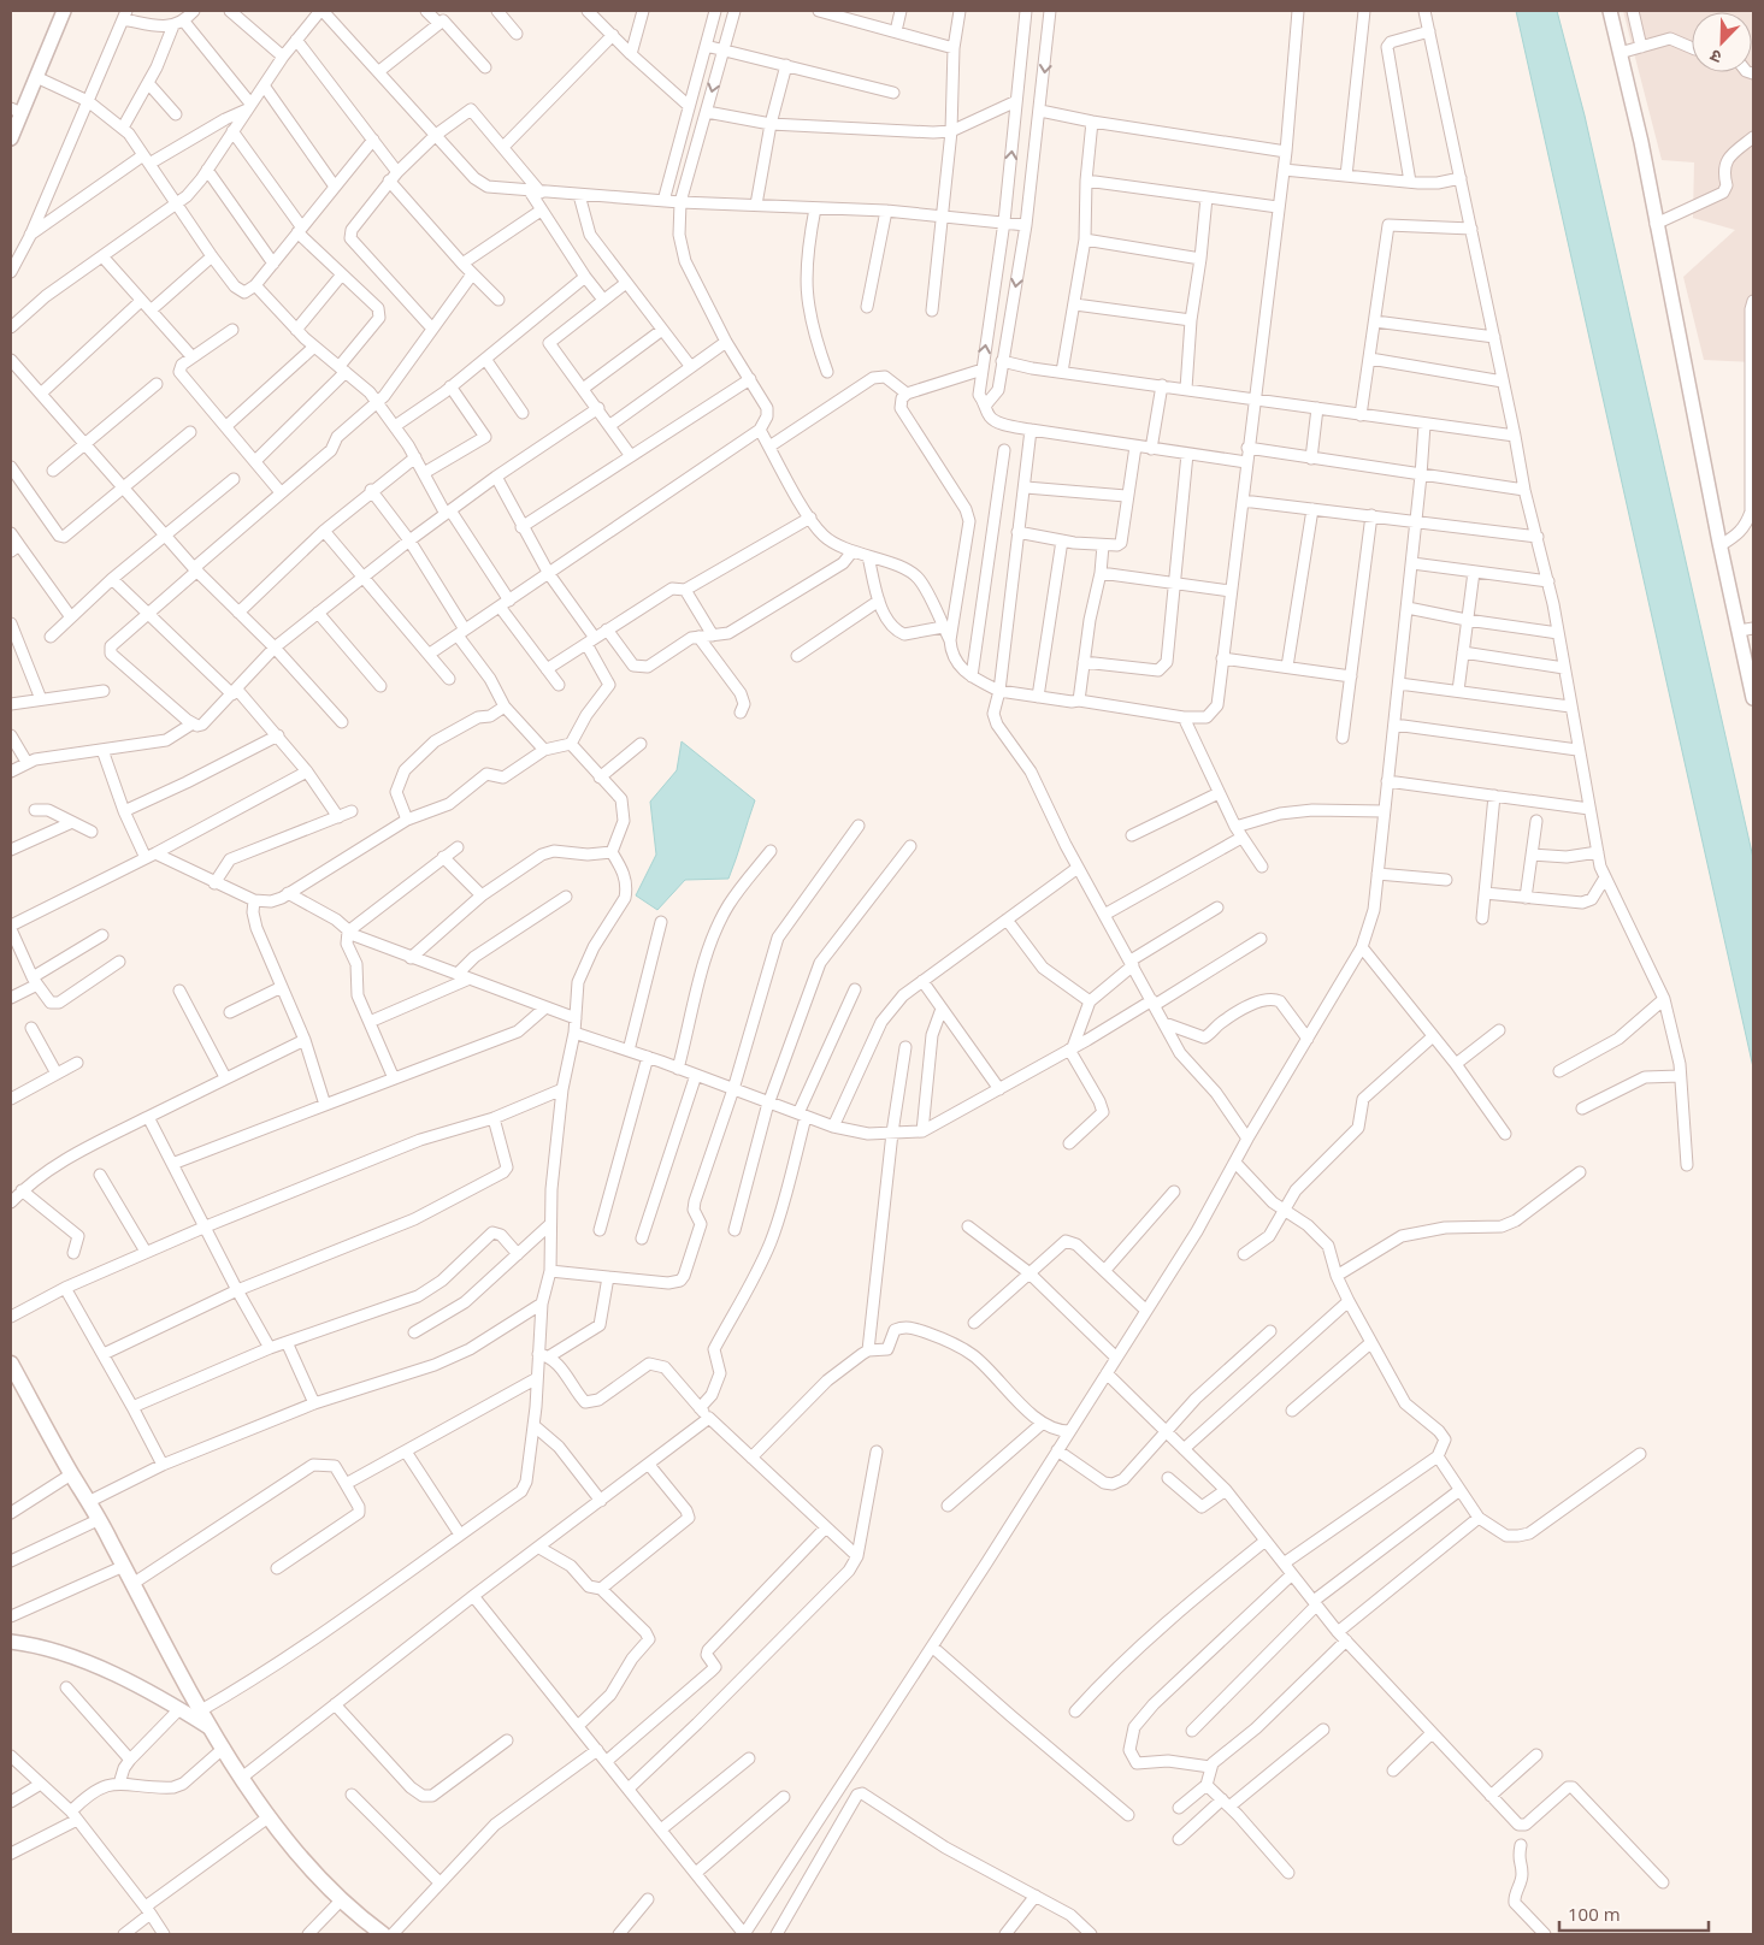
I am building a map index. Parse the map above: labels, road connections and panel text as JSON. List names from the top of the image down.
{
  "scale_bar": "100 m",
  "north": "bottom left"
}
